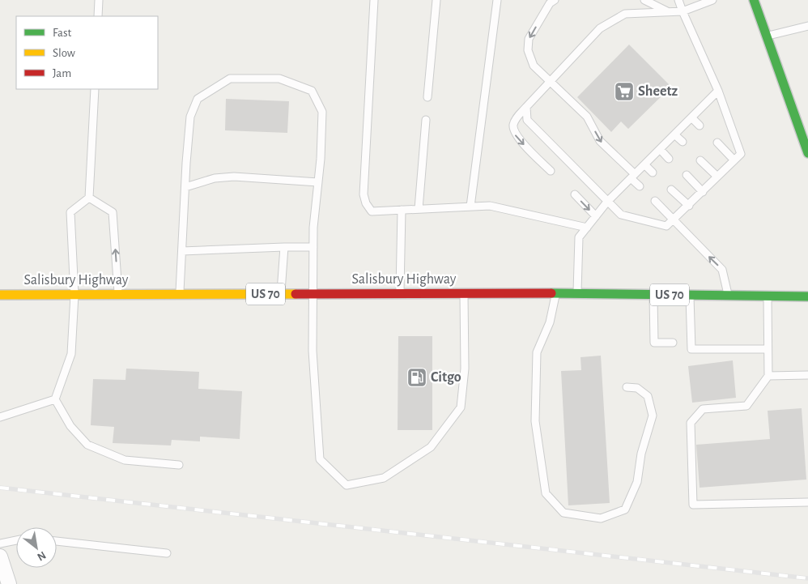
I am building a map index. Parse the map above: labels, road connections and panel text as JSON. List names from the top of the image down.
{
  "streets": {
    "main road": ["Salisbury Highway", "US 70"]
  },
  "places": {
    "supermarket": ["Sheetz"],
    "fuel station": ["Citgo"]
  },
  "legend": ["Fast", "Slow", "Jam"],
  "north": "bottom right"
}
